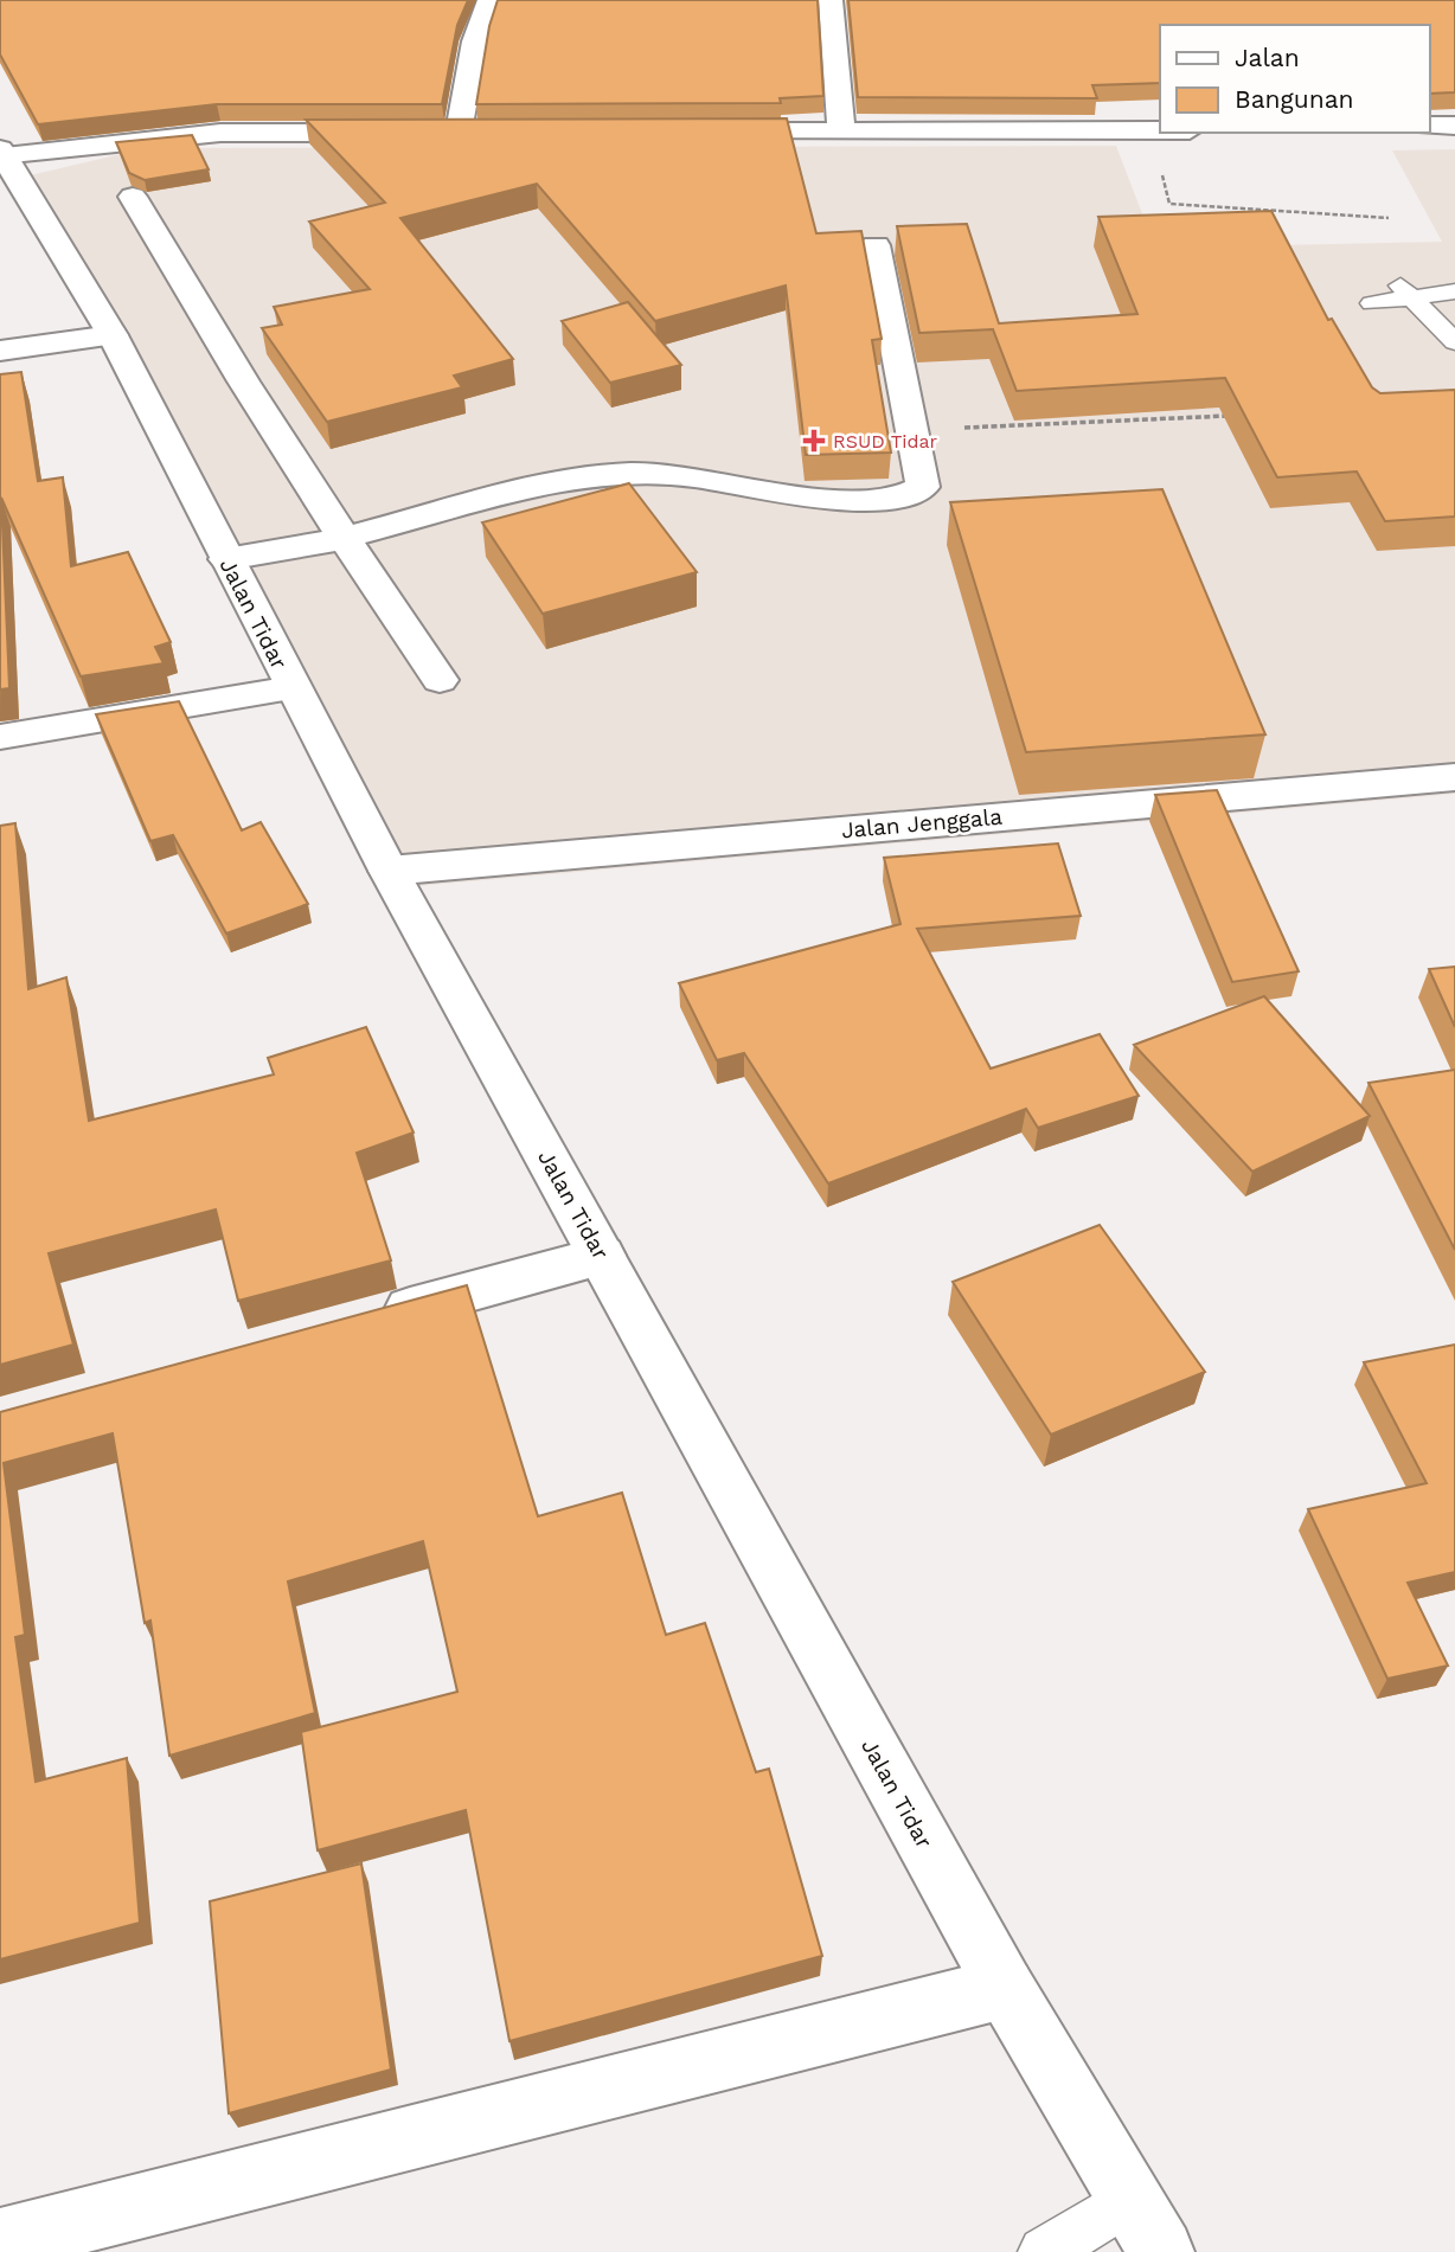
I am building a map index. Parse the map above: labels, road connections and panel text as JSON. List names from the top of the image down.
{
  "streets": {
    "street": ["Jalan Tidar", "Jalan Jenggala"]
  },
  "crossings": [
    ["Jalan Tidar", "Jalan Jenggala"]
  ],
  "places": {
    "health": ["RSUD Tidar"]
  },
  "legend": ["Jalan", "Bangunan"]
}
